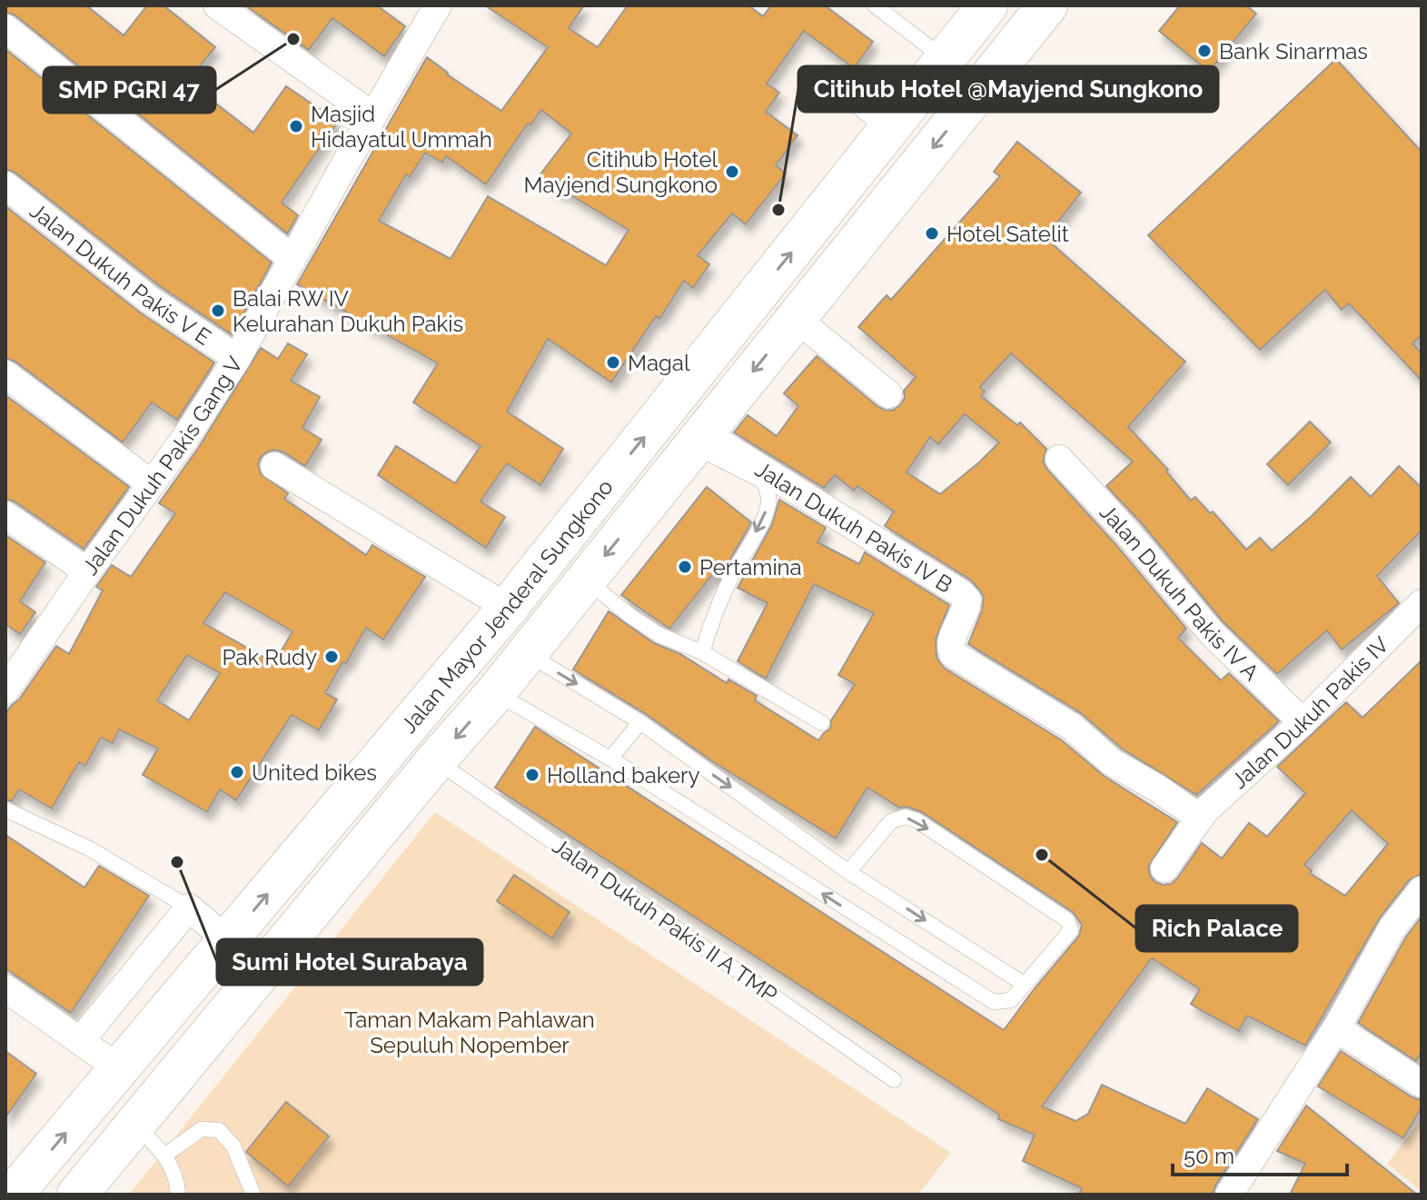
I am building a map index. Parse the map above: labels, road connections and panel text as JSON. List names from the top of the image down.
{
  "streets": {
    "main road": ["Jalan Mayor Jenderal Sungkono"],
    "street": [
      "Jalan Dukuh Pakis V E",
      "Jalan Dukuh Pakis Gang V",
      "Jalan Dukuh Pakis IV B",
      "Jalan Dukuh Pakis IV A",
      "Jalan Dukuh Pakis IV"
    ],
    "lane": ["Jalan Dukuh Pakis II A TMP"]
  },
  "crossings": [
    ["Jalan Dukuh Pakis V E", "Jalan Dukuh Pakis Gang V"],
    ["Jalan Dukuh Pakis IV B", "Jalan Mayor Jenderal Sungkono"],
    ["Jalan Dukuh Pakis IV B", "Jalan Dukuh Pakis IV"],
    ["Jalan Dukuh Pakis IV A", "Jalan Dukuh Pakis IV"],
    ["Jalan Mayor Jenderal Sungkono", "Jalan Dukuh Pakis II A TMP"]
  ],
  "parks": ["Taman Makam Pahlawan Sepuluh Nopember"],
  "places": [
    "SMP PGRI 47",
    "Bank Sinarmas",
    "Masjid Hidayatul Ummah",
    "Citihub Hotel Mayjend Sungkono",
    "Citihub Hotel @Mayjend Sungkono",
    "Hotel Satelit",
    "Balai RW IV Kelurahan Dukuh Pakis",
    "Magal",
    "Pertamina",
    "Pak Rudy",
    "United bikes",
    "Holland bakery",
    "Rich Palace",
    "Sumi Hotel Surabaya"
  ],
  "scale_bar": "50 m"
}
